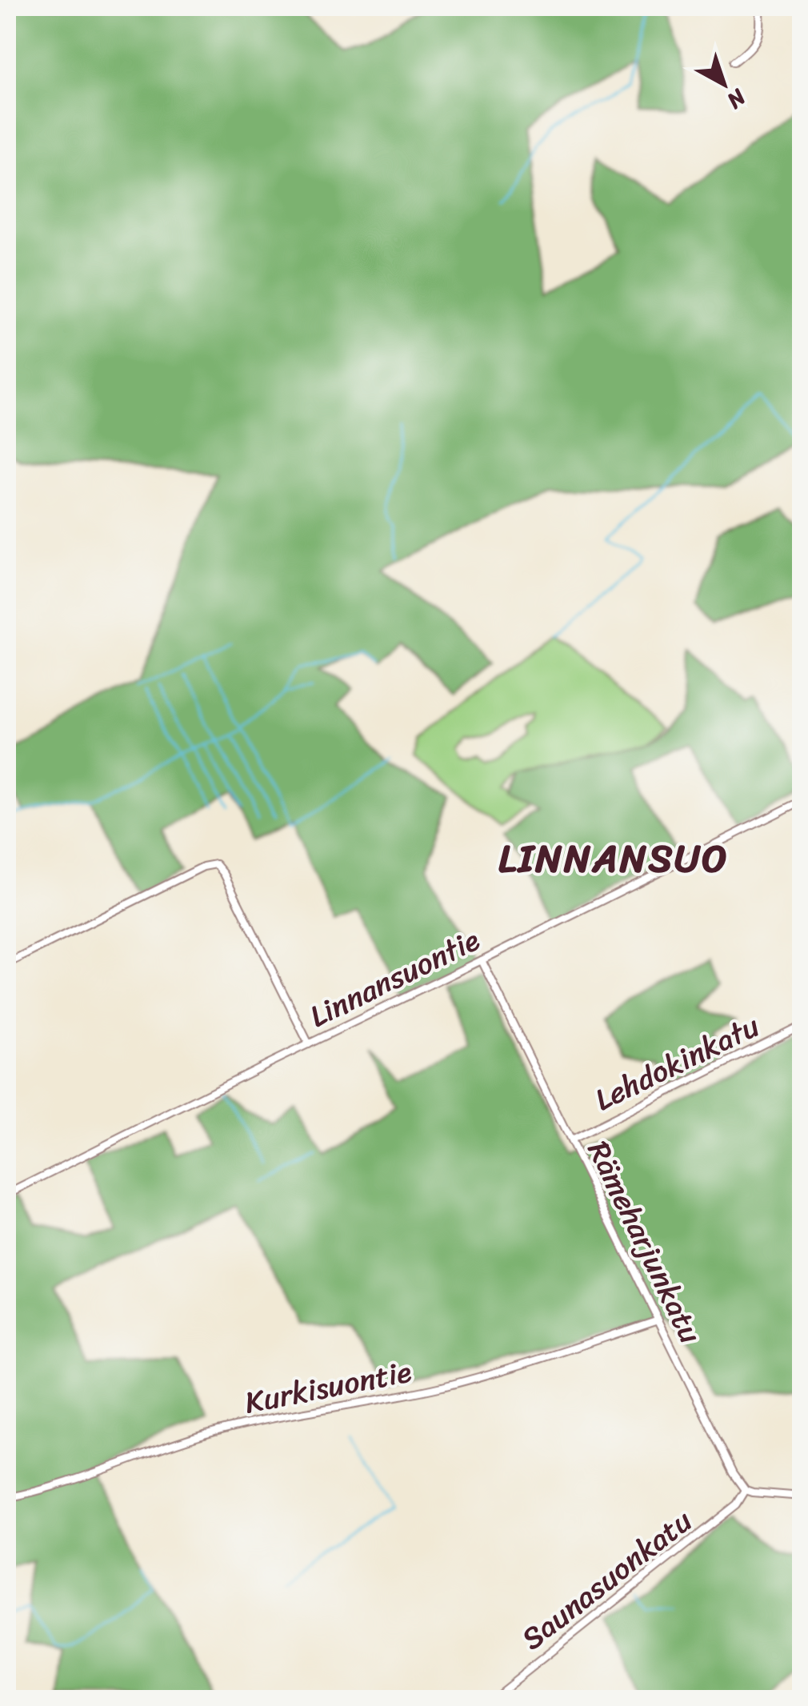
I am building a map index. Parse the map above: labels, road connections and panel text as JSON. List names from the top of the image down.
{
  "streets": {
    "street": [
      "Linnansuontie",
      "Lehdokinkatu",
      "Rämeharjunkatu",
      "Kurkisuontie",
      "Saunasuonkatu"
    ]
  },
  "crossings": [
    ["Linnansuontie", "Rämeharjunkatu"],
    ["Lehdokinkatu", "Rämeharjunkatu"],
    ["Rämeharjunkatu", "Kurkisuontie"],
    ["Rämeharjunkatu", "Saunasuonkatu"]
  ],
  "districts": ["LINNANSUO"],
  "north": "bottom right"
}
